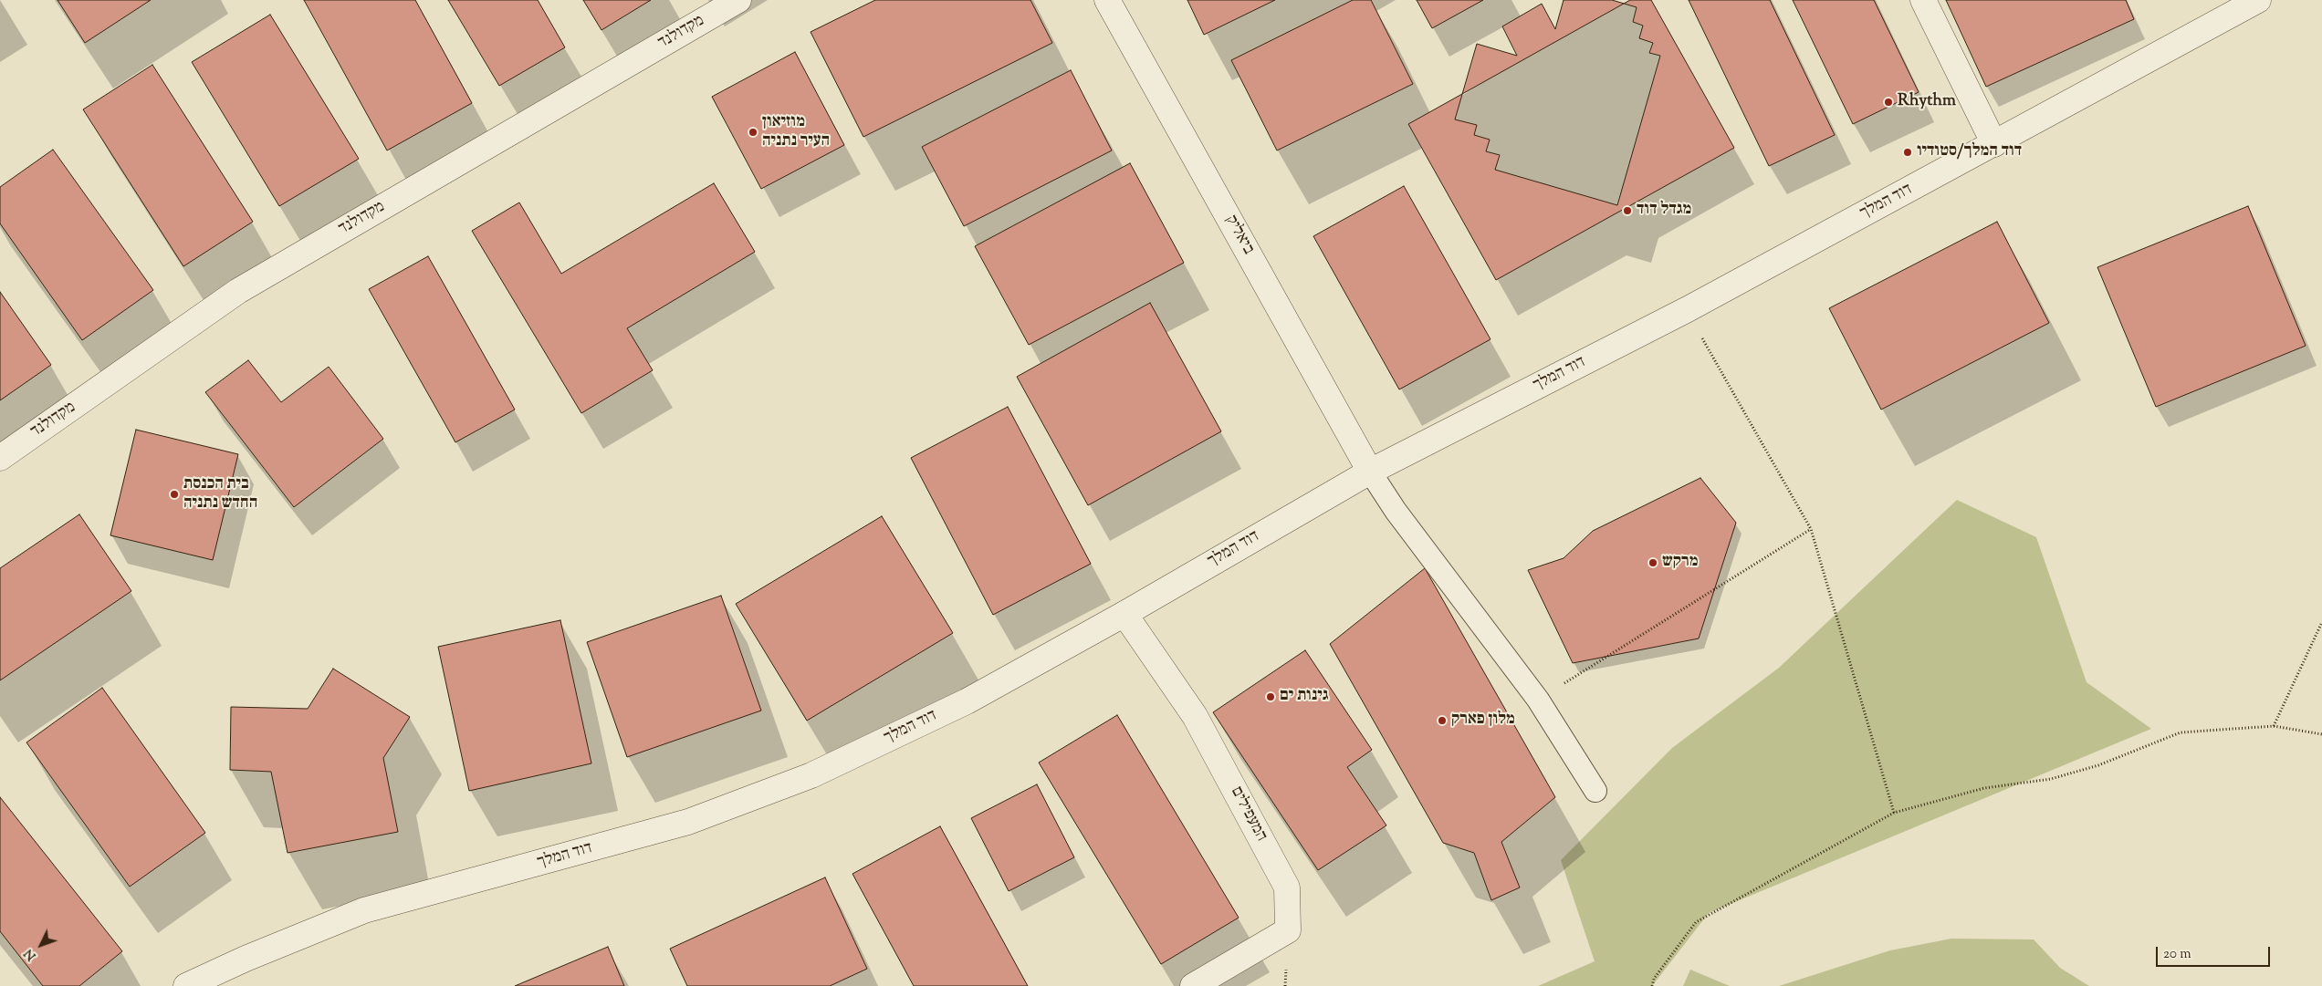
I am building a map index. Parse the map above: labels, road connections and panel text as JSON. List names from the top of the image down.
{
  "streets": {
    "street": [
      "מקדולנד",
      "דוד המלך",
      "ביאליק",
      "המעפילים"
    ]
  },
  "crossings": [
    ["דוד המלך", "ביאליק"],
    ["דוד המלך", "המעפילים"]
  ],
  "places": [
    "Rhythm",
    "מוזיאון העיר נתניה",
    "דוד המלך/סטודיו",
    "מגדל דוד",
    "בית הכנסת החדש נתניה",
    "מרקש",
    "גינות ים",
    "מלון פארק"
  ],
  "scale_bar": "20 m",
  "north": "bottom left"
}
